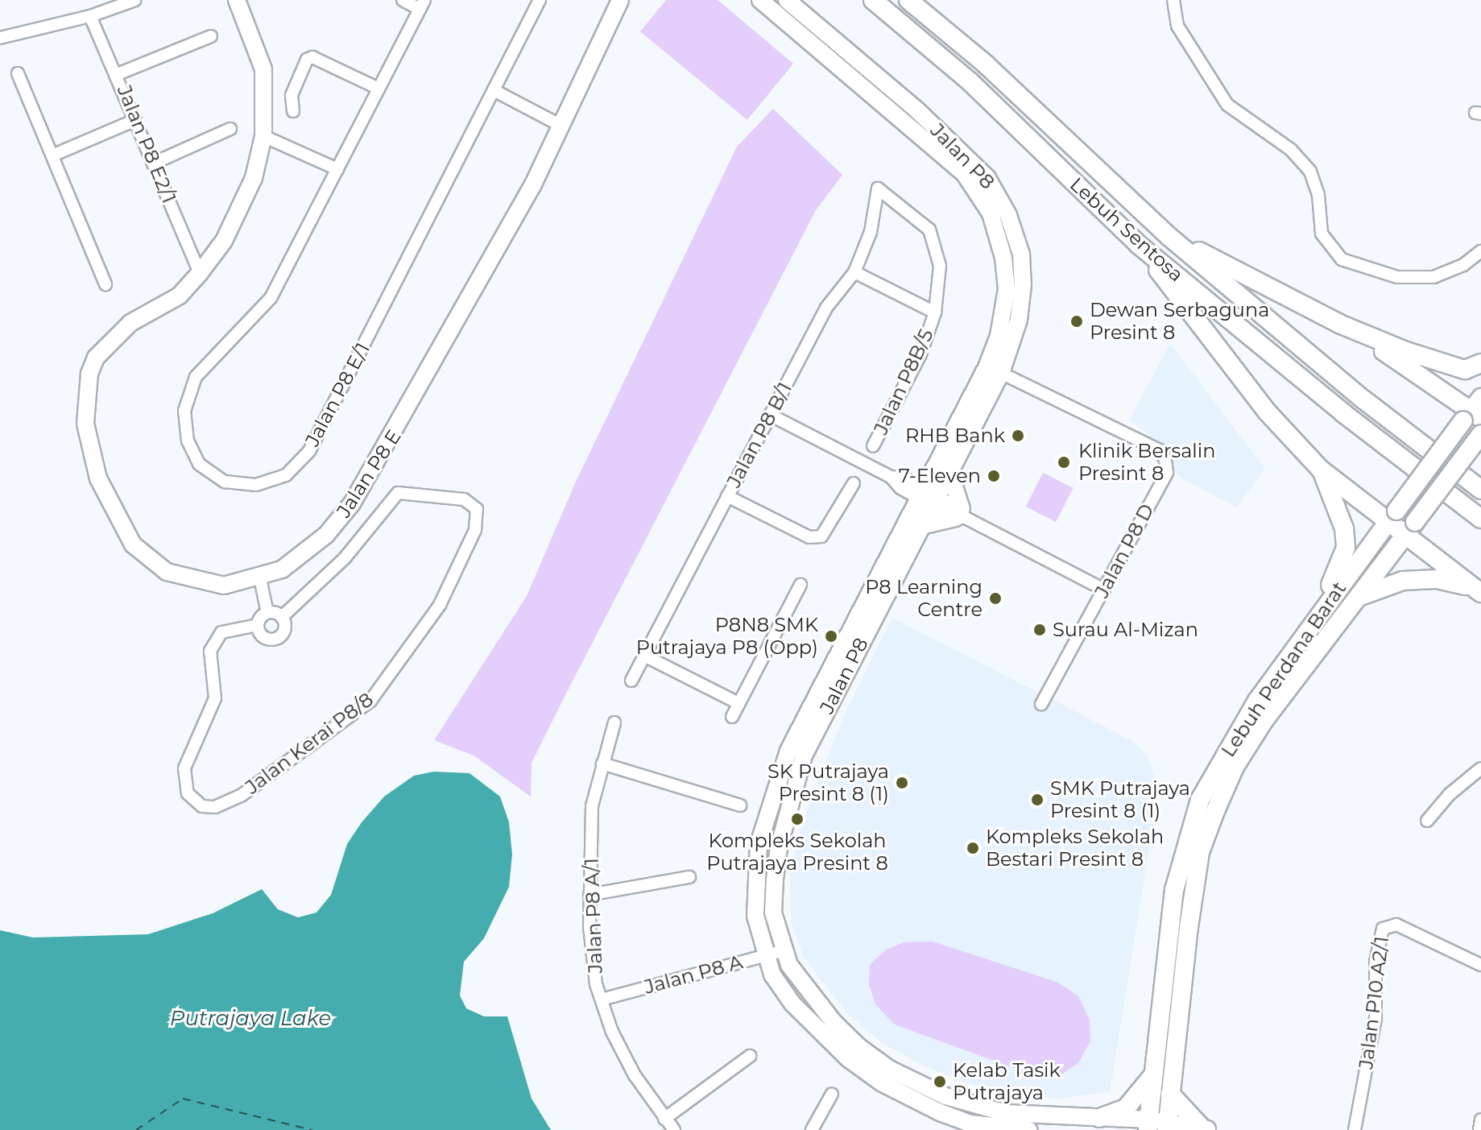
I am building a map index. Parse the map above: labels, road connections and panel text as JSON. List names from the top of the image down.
{
  "streets": {
    "main road": ["Lebuh Sentosa", "Lebuh Perdana Barat"],
    "street": [
      "Jalan P8 E2/1",
      "Jalan P8",
      "Jalan P8B/5",
      "Jalan P8 E/1",
      "Jalan P8 B/1",
      "Jalan P8 E",
      "Jalan P8 D",
      "Jalan Kerai P8/8",
      "Jalan P8 A/1",
      "Jalan P8 A",
      "Jalan P10 A2/1"
    ]
  },
  "crossings": [
    ["Jalan P8 E2/1", "Jalan P8 E"],
    ["Jalan P8", "Jalan P8 D"],
    ["Jalan P8", "Lebuh Perdana Barat"],
    ["Jalan P8", "Jalan P8 A"],
    ["Jalan P8B/5", "Jalan P8 B/1"],
    ["Jalan P8 A/1", "Jalan P8 A"]
  ],
  "water": ["Putrajaya Lake"],
  "places": [
    "Dewan Serbaguna Presint 8",
    "RHB Bank",
    "Klinik Bersalin Presint 8",
    "7-Eleven",
    "P8 Learning Centre",
    "Surau Al-Mizan",
    "P8N8 SMK Putrajaya P8 (Opp)",
    "SK Putrajaya Presint 8 (1)",
    "SMK Putrajaya Presint 8 (1)",
    "Kompleks Sekolah Putrajaya Presint 8",
    "Kompleks Sekolah Bestari Presint 8",
    "Kelab Tasik Putrajaya"
  ]
}
